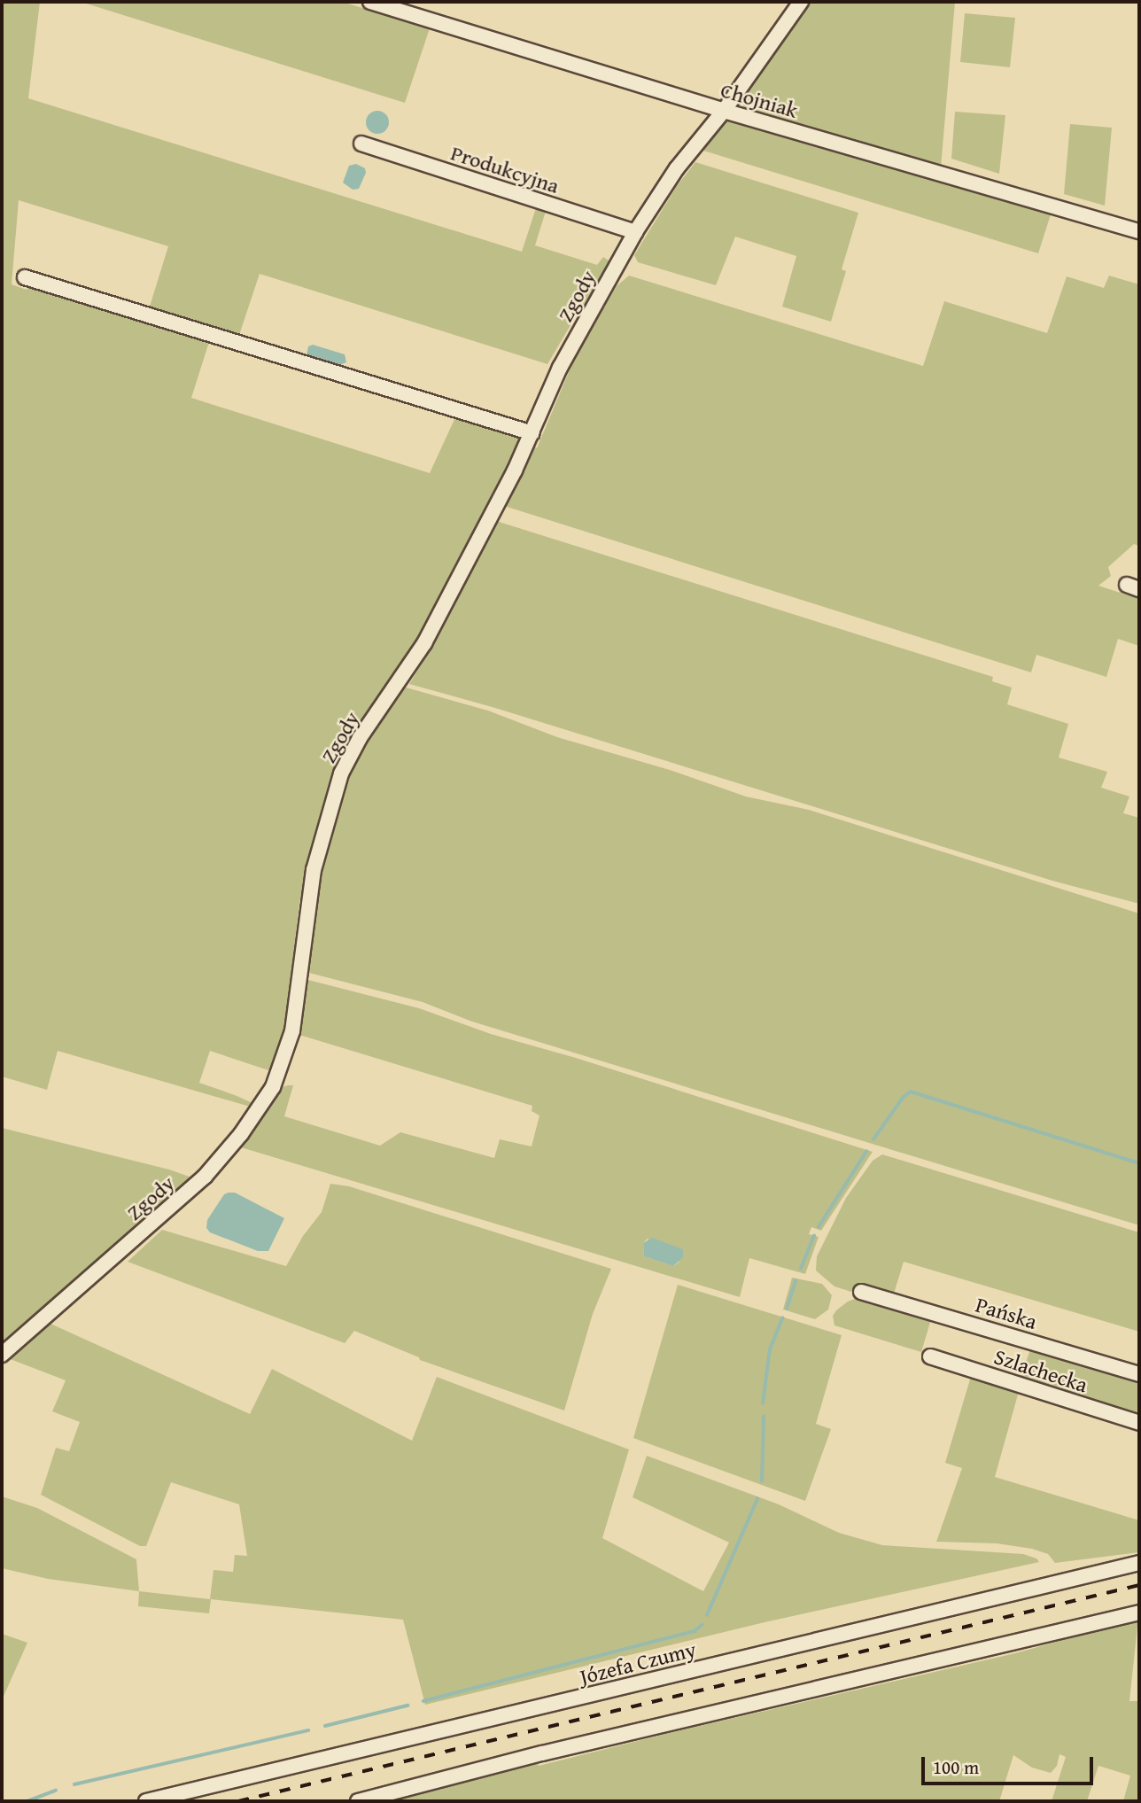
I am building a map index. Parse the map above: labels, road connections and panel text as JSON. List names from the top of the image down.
{
  "streets": {
    "street": [
      "Chojniak",
      "Produkcyjna",
      "Zgody",
      "Pańska",
      "Szlachecka",
      "Józefa Czumy"
    ]
  },
  "crossings": [
    ["Chojniak", "Zgody"],
    ["Produkcyjna", "Zgody"]
  ],
  "scale_bar": "100 m"
}
